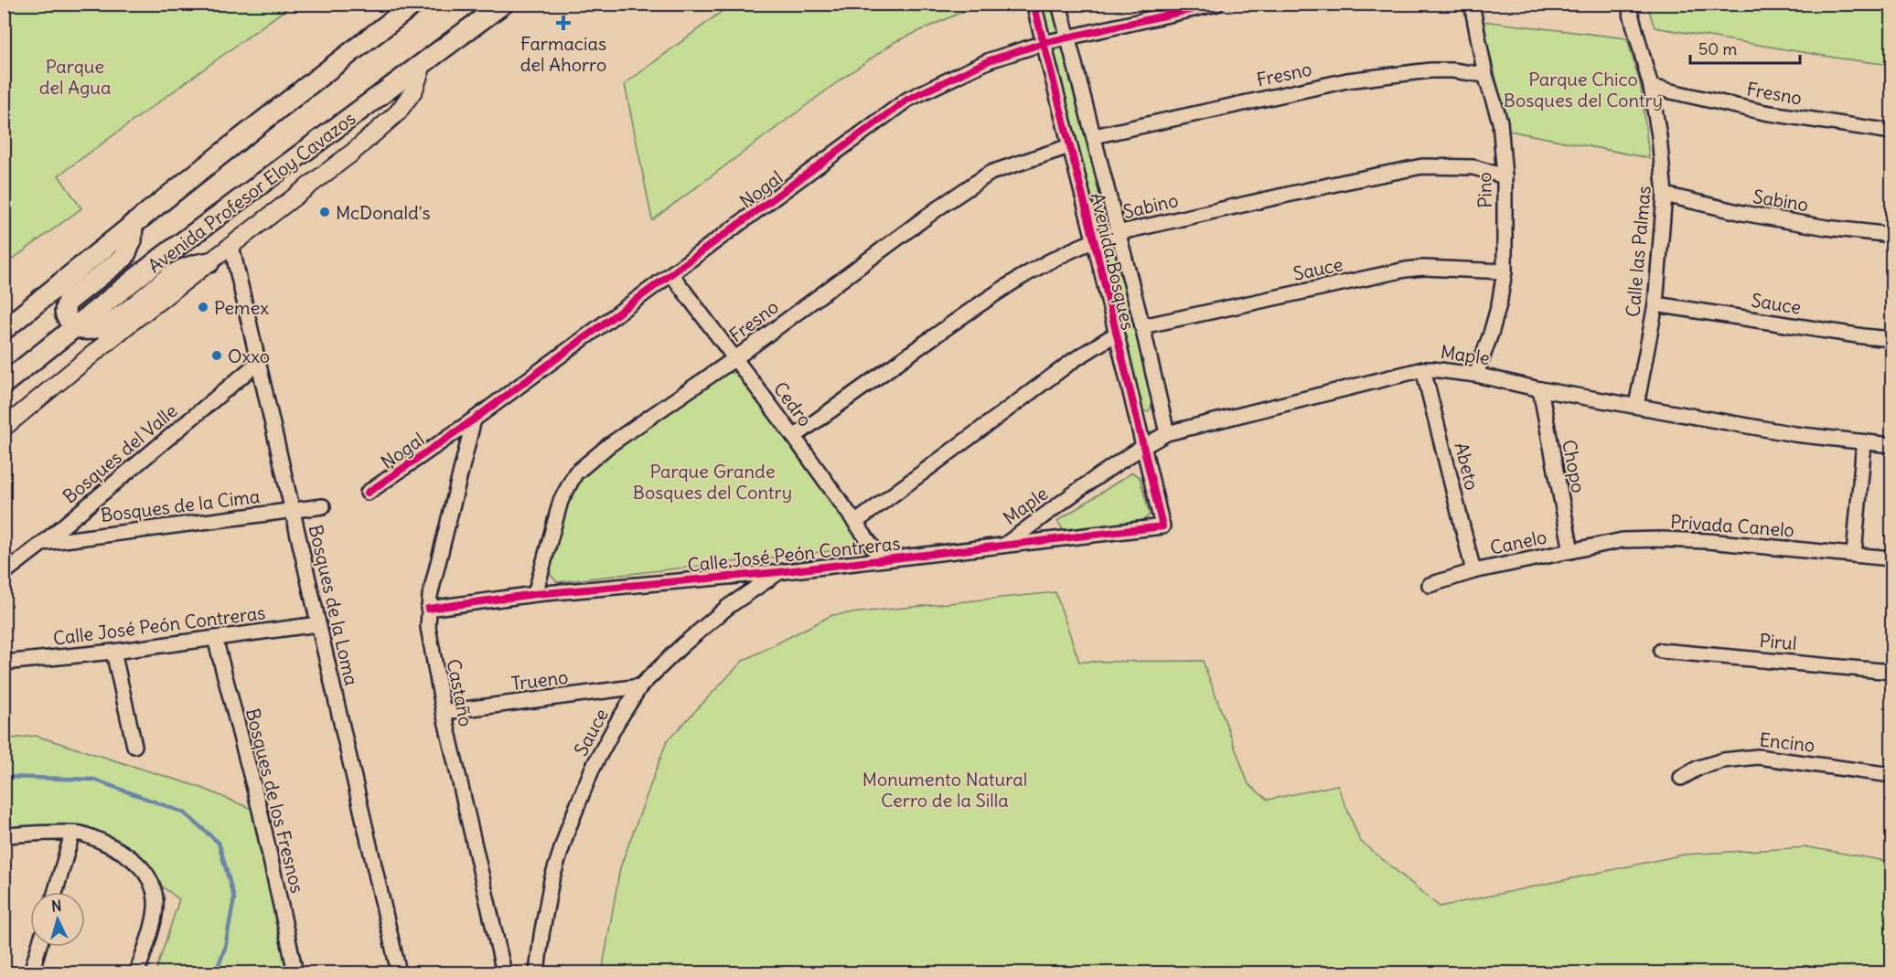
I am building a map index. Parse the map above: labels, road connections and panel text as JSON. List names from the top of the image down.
{
  "streets": {
    "main road": ["Avenida Profesor Eloy Cavazos"],
    "street": [
      "Fresno",
      "Nogal",
      "Pino",
      "Sabino",
      "Calle las Palmas",
      "Avenida Bosques",
      "Sauce",
      "Maple",
      "Cedro",
      "Bosques del Valle",
      "Abeto",
      "Chopo",
      "Bosques de la Cima",
      "Privada Canelo",
      "Canelo",
      "Calle José Peón Contreras",
      "Bosques de la Loma",
      "Pirul",
      "Trueno",
      "Castaño",
      "Encino",
      "Bosques de los Fresnos"
    ]
  },
  "crossings": [
    ["Fresno", "Pino"],
    ["Fresno", "Calle las Palmas"],
    ["Fresno", "Avenida Bosques"],
    ["Fresno", "Cedro"],
    ["Fresno", "Calle José Peón Contreras"],
    ["Nogal", "Avenida Bosques"],
    ["Nogal", "Cedro"],
    ["Nogal", "Castaño"],
    ["Pino", "Sabino"],
    ["Pino", "Sauce"],
    ["Pino", "Maple"],
    ["Sabino", "Calle las Palmas"],
    ["Sabino", "Avenida Bosques"],
    ["Sabino", "Cedro"],
    ["Calle las Palmas", "Sauce"],
    ["Calle las Palmas", "Maple"],
    ["Avenida Bosques", "Sauce"],
    ["Avenida Bosques", "Maple"],
    ["Avenida Bosques", "Calle José Peón Contreras"],
    ["Sauce", "Calle José Peón Contreras"],
    ["Sauce", "Trueno"],
    ["Maple", "Abeto"],
    ["Maple", "Chopo"],
    ["Maple", "Calle José Peón Contreras"],
    ["Cedro", "Calle José Peón Contreras"],
    ["Bosques del Valle", "Bosques de la Cima"],
    ["Bosques del Valle", "Bosques de la Loma"],
    ["Abeto", "Canelo"],
    ["Chopo", "Privada Canelo"],
    ["Chopo", "Canelo"],
    ["Bosques de la Cima", "Bosques de la Loma"],
    ["Privada Canelo", "Canelo"],
    ["Calle José Peón Contreras", "Bosques de la Loma"],
    ["Calle José Peón Contreras", "Castaño"],
    ["Calle José Peón Contreras", "Bosques de los Fresnos"],
    ["Trueno", "Castaño"]
  ],
  "parks": [
    "Parque del Agua",
    "Parque Chico Bosques del Contry",
    "Parque Grande Bosques del Contry",
    "Monumento Natural Cerro de la Silla"
  ],
  "places": {
    "health": ["Farmacias del Ahorro"],
    "other": ["McDonald's", "Pemex", "Oxxo"]
  },
  "scale_bar": "50 m",
  "north": "top"
}
